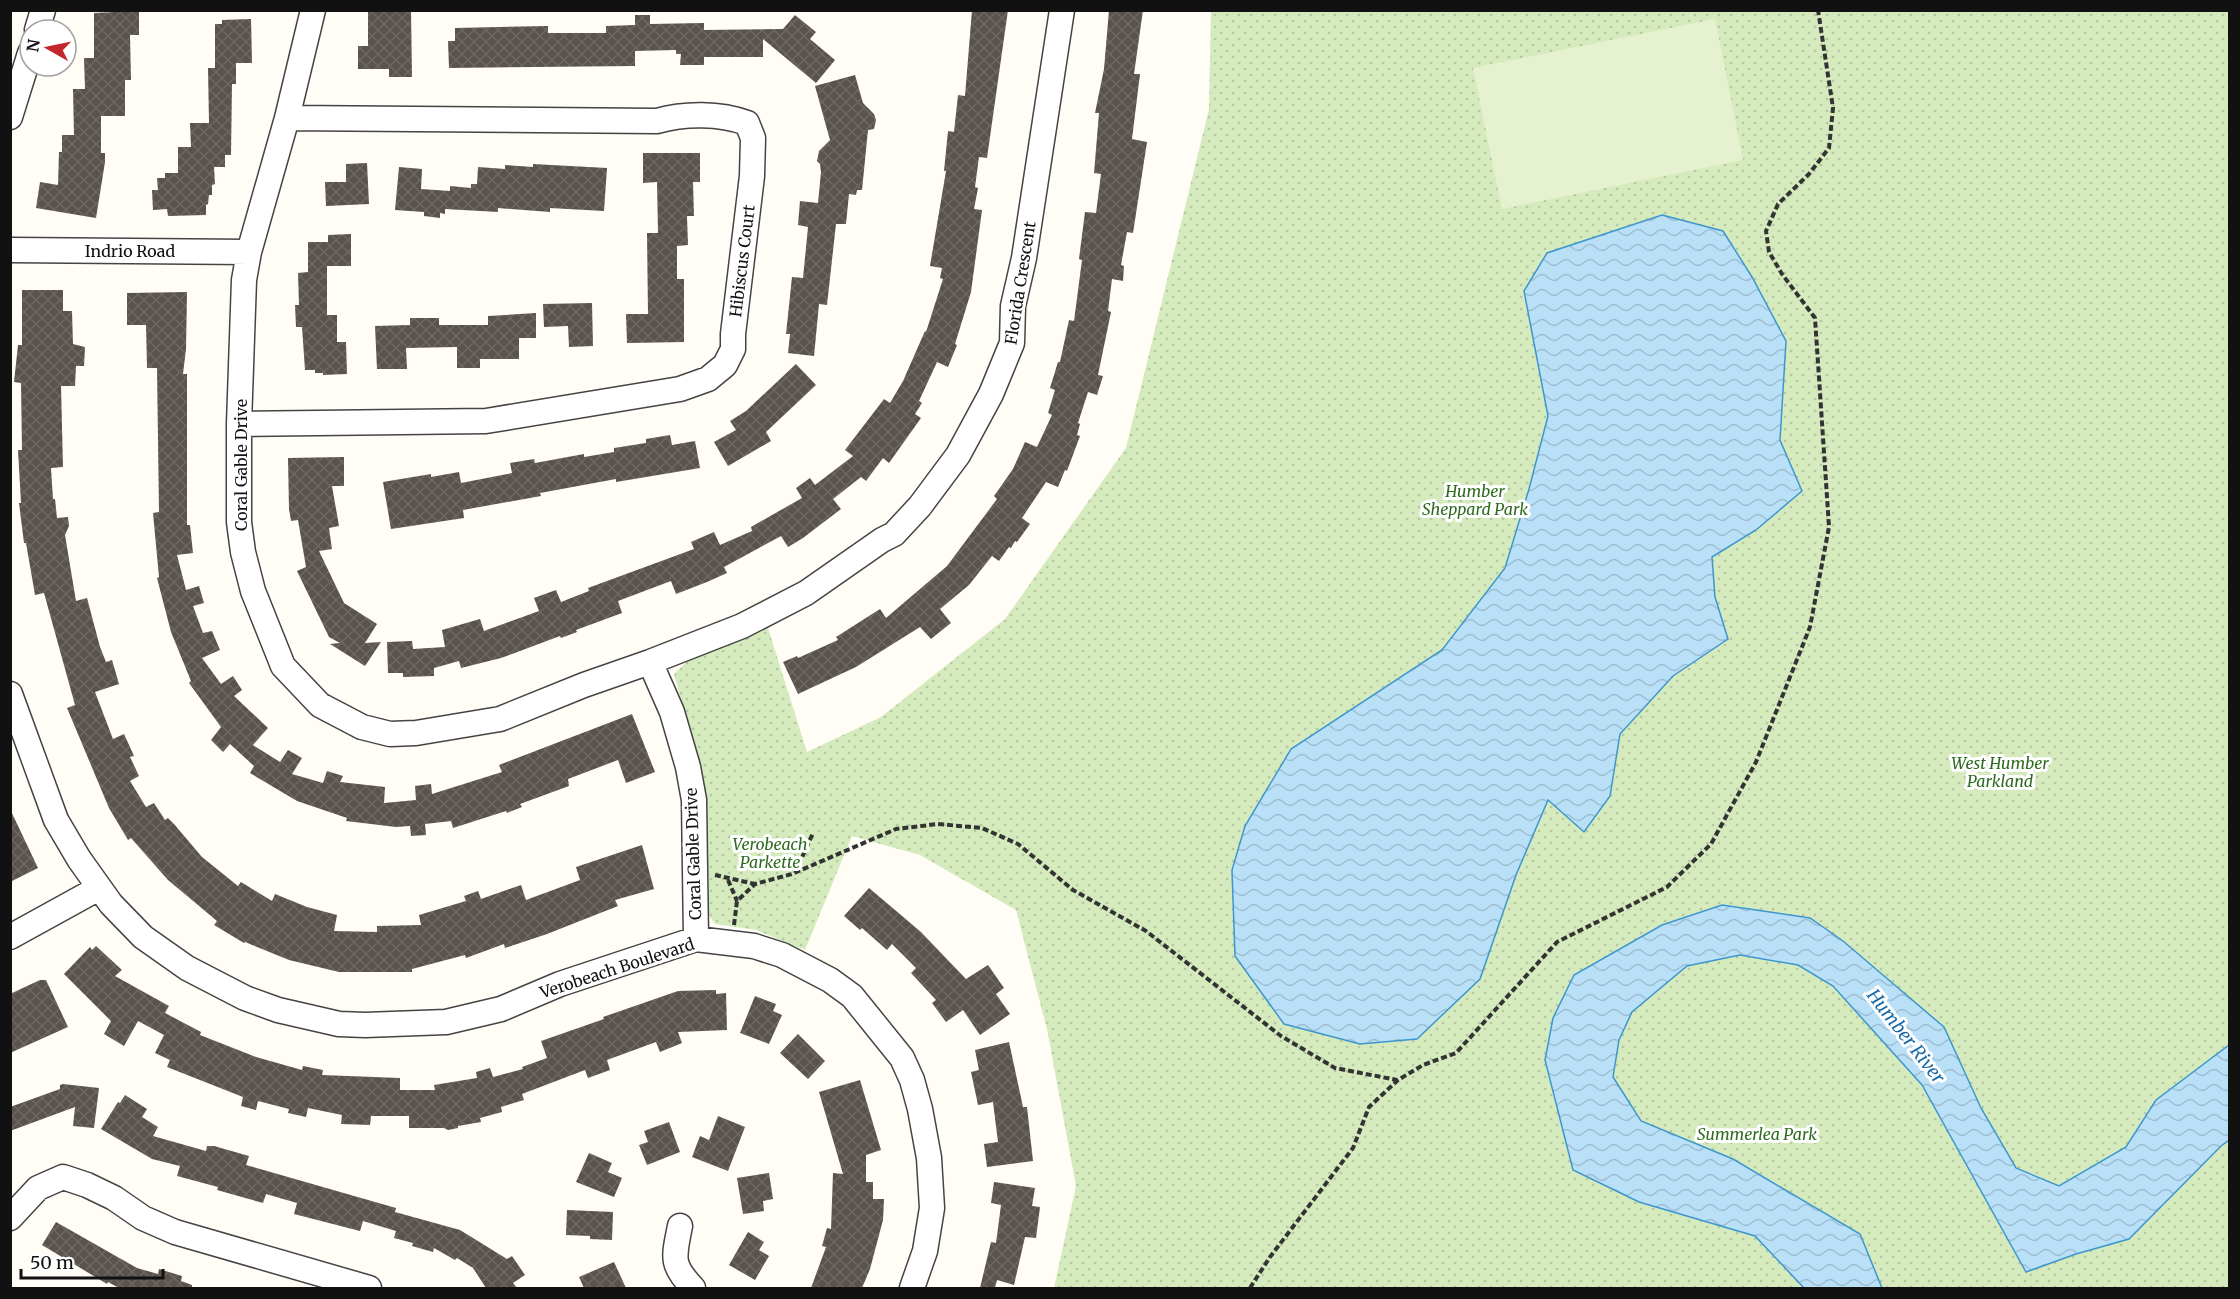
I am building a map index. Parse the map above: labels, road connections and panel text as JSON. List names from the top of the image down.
{
  "streets": {
    "street": [
      "Indrio Road",
      "Hibiscus Court",
      "Florida Crescent",
      "Coral Gable Drive",
      "Verobeach Boulevard"
    ]
  },
  "crossings": [
    ["Indrio Road", "Coral Gable Drive"],
    ["Hibiscus Court", "Coral Gable Drive"],
    ["Florida Crescent", "Coral Gable Drive"],
    ["Coral Gable Drive", "Verobeach Boulevard"]
  ],
  "water": ["Humber River"],
  "parks": [
    "Humber Sheppard Park",
    "West Humber Parkland",
    "Verobeach Parkette",
    "Summerlea Park"
  ],
  "scale_bar": "50 m",
  "north": "left"
}
